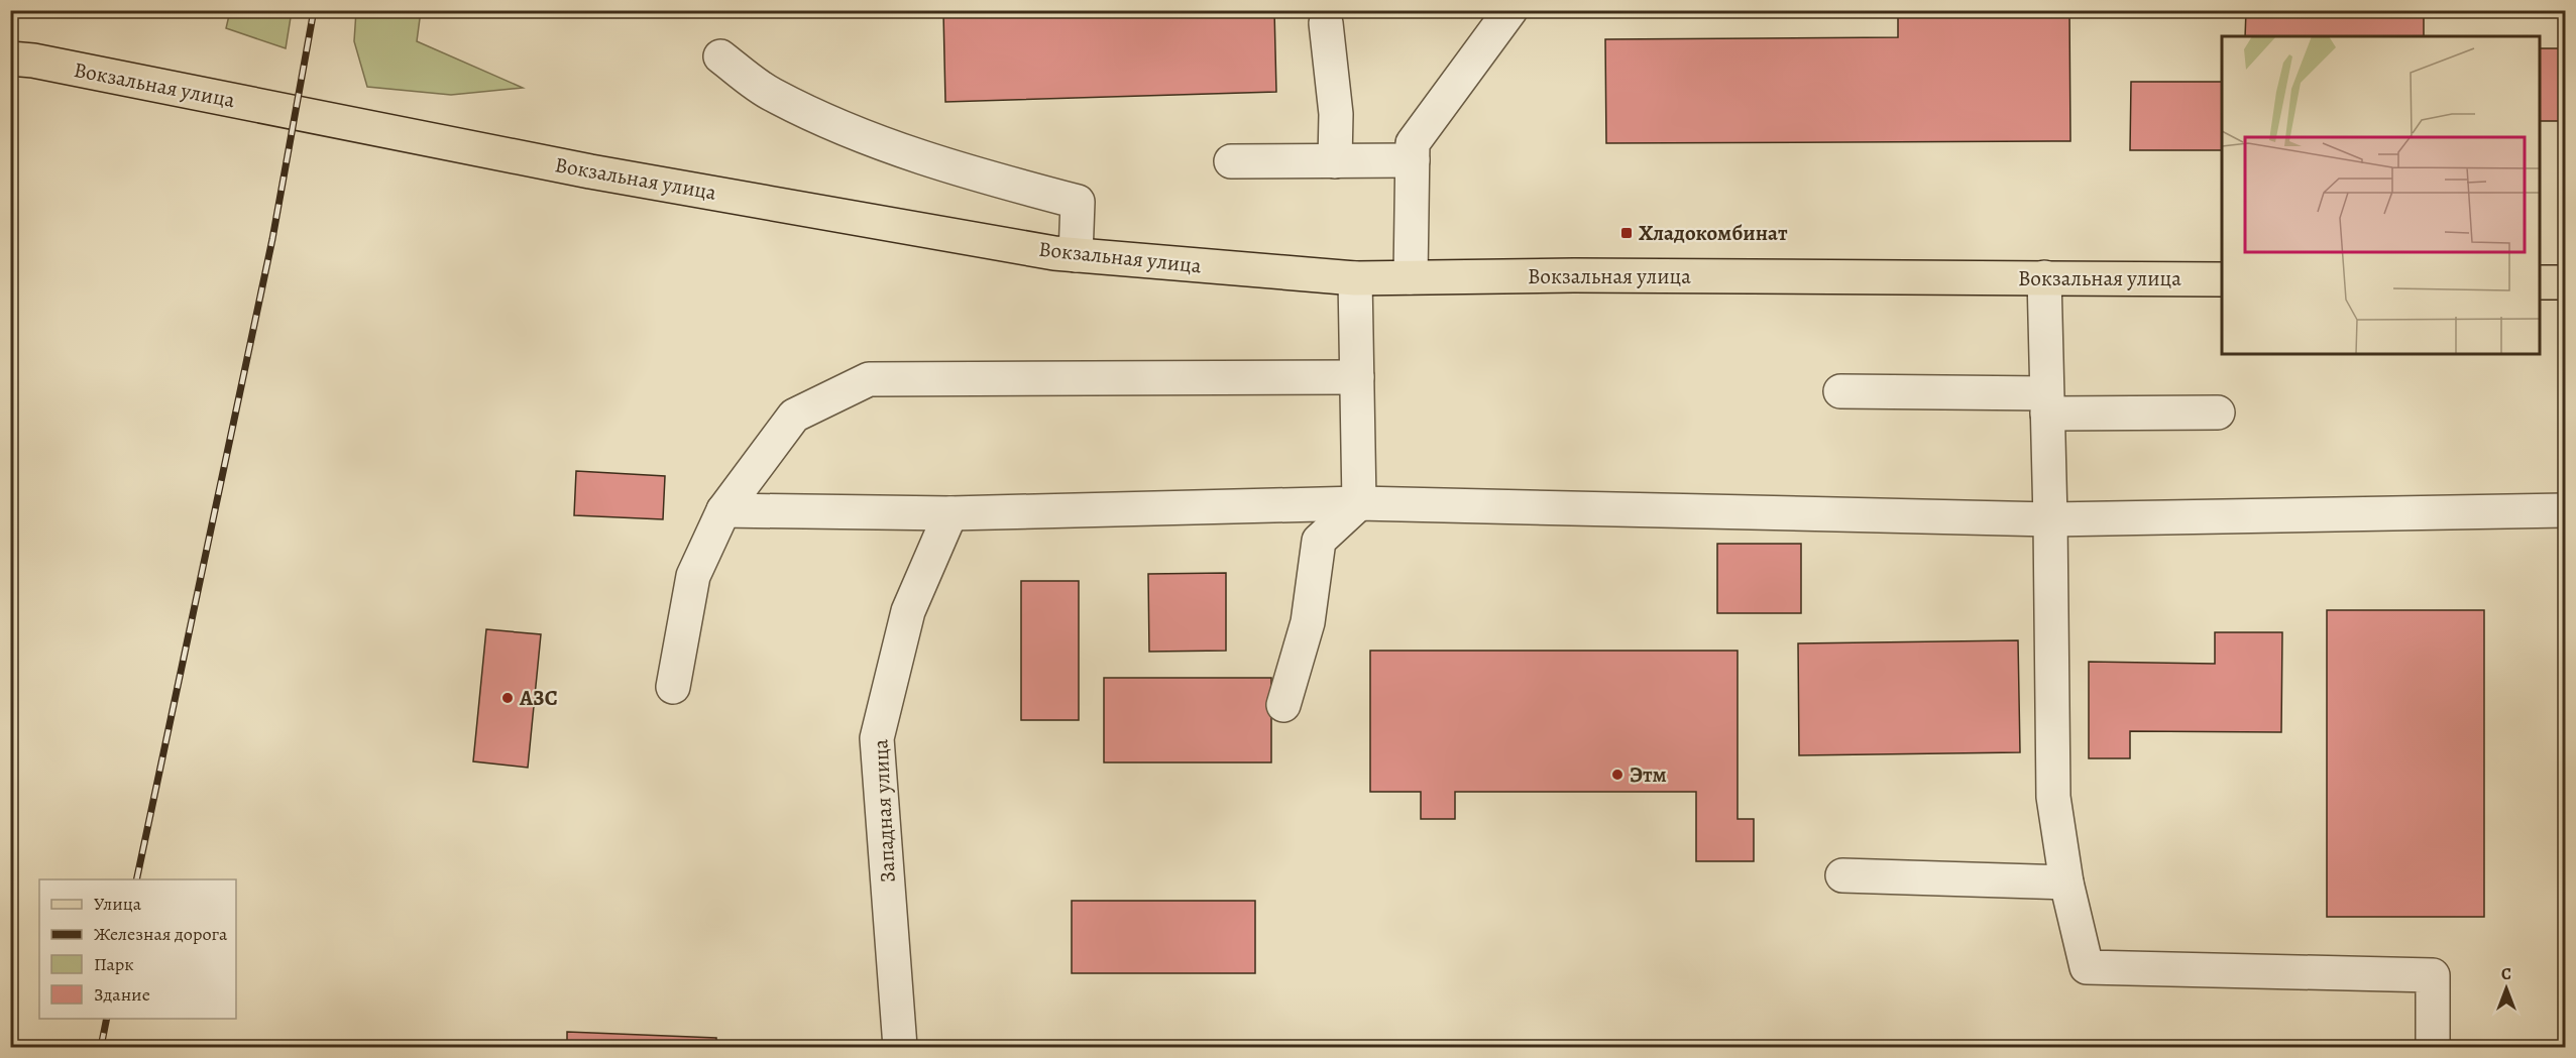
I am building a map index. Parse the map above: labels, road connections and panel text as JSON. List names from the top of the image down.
{
  "streets": {
    "main road": ["Вокзальная улица"],
    "street": ["Западная улица"]
  },
  "places": {
    "transit": ["Хладокомбинат"],
    "other": ["АЗС", "Этм"]
  },
  "legend": [
    "Улица",
    "Железная дорога",
    "Парк",
    "Здание"
  ],
  "north": "top"
}
